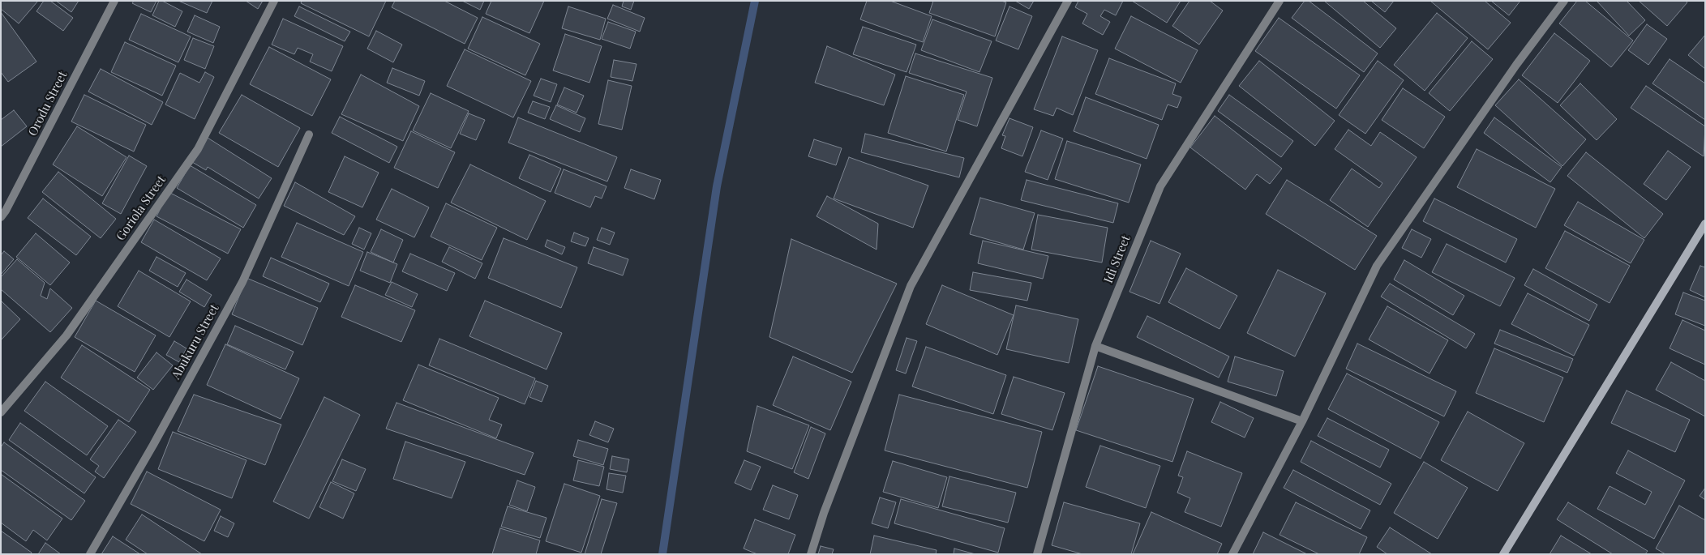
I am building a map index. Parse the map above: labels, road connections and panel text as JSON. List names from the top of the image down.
{
  "streets": {
    "street": [
      "Orodu Street",
      "Goriola Street",
      "Idi Street",
      "Abukuru Street"
    ]
  }
}
